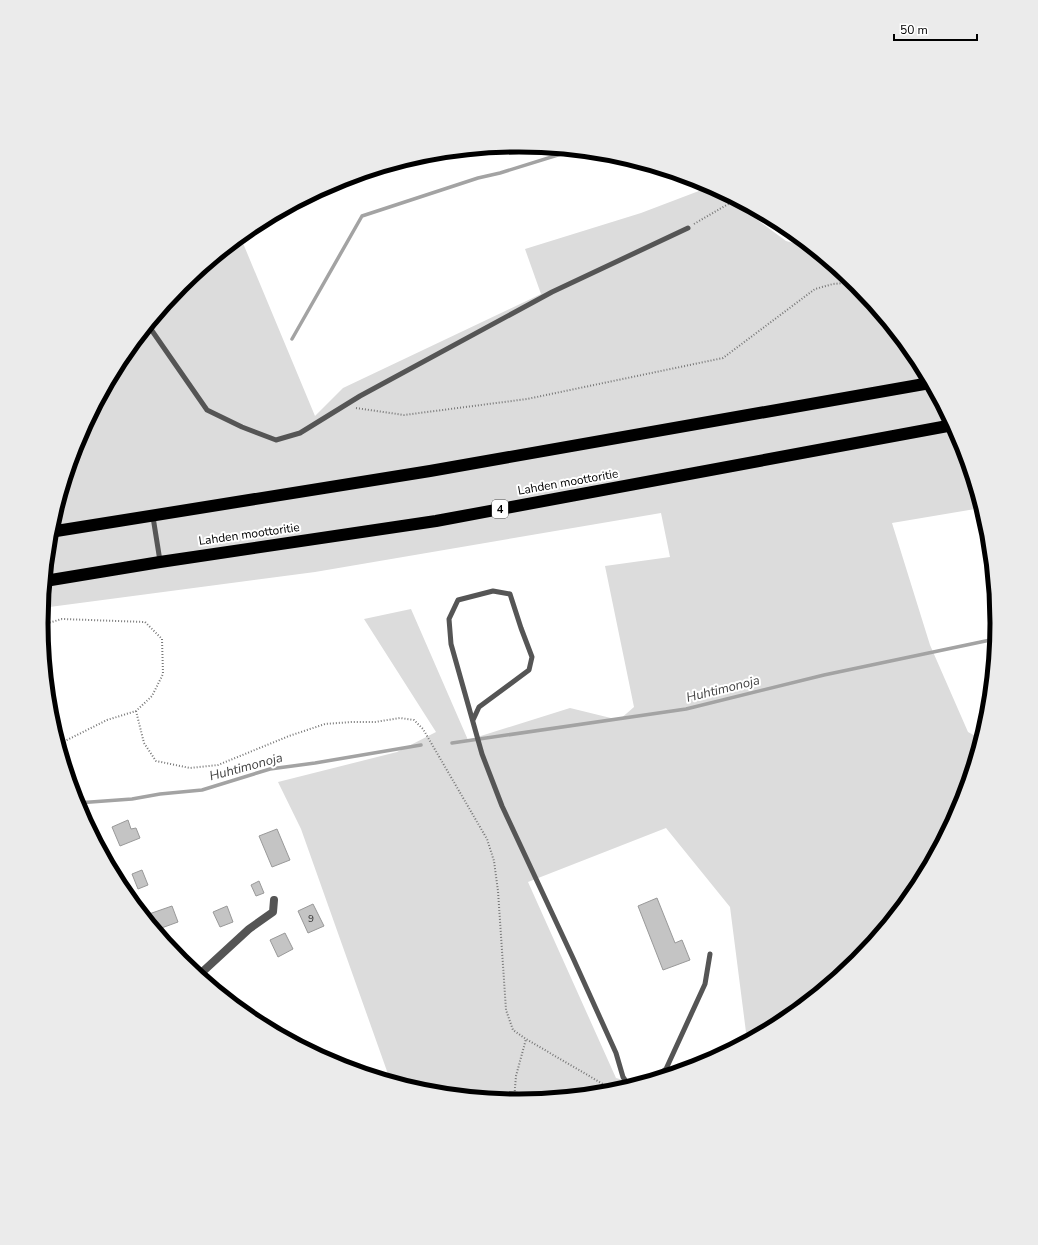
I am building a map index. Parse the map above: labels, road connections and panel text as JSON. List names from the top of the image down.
{
  "streets": {
    "highway": ["Lahden moottoritie", "4"]
  },
  "water": ["Huhtimonoja"],
  "house_numbers": ["9"],
  "scale_bar": "50 m"
}
